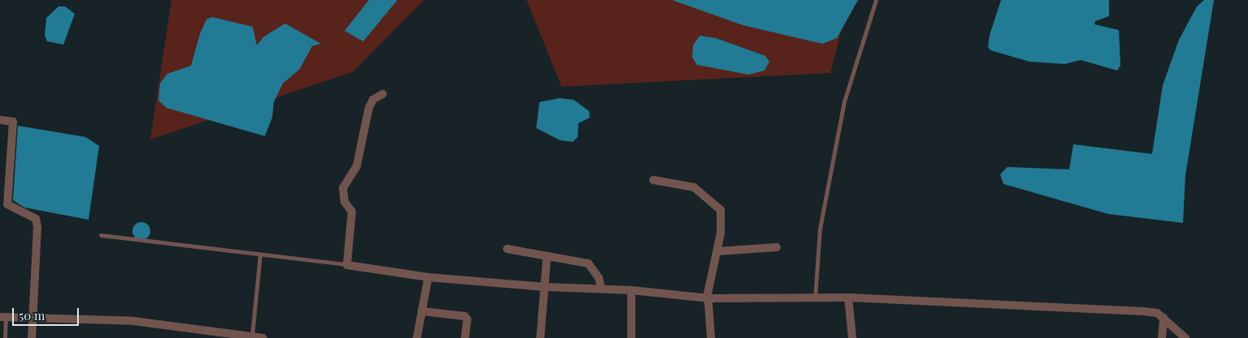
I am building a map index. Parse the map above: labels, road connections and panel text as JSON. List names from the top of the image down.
{
  "scale_bar": "50 m"
}
